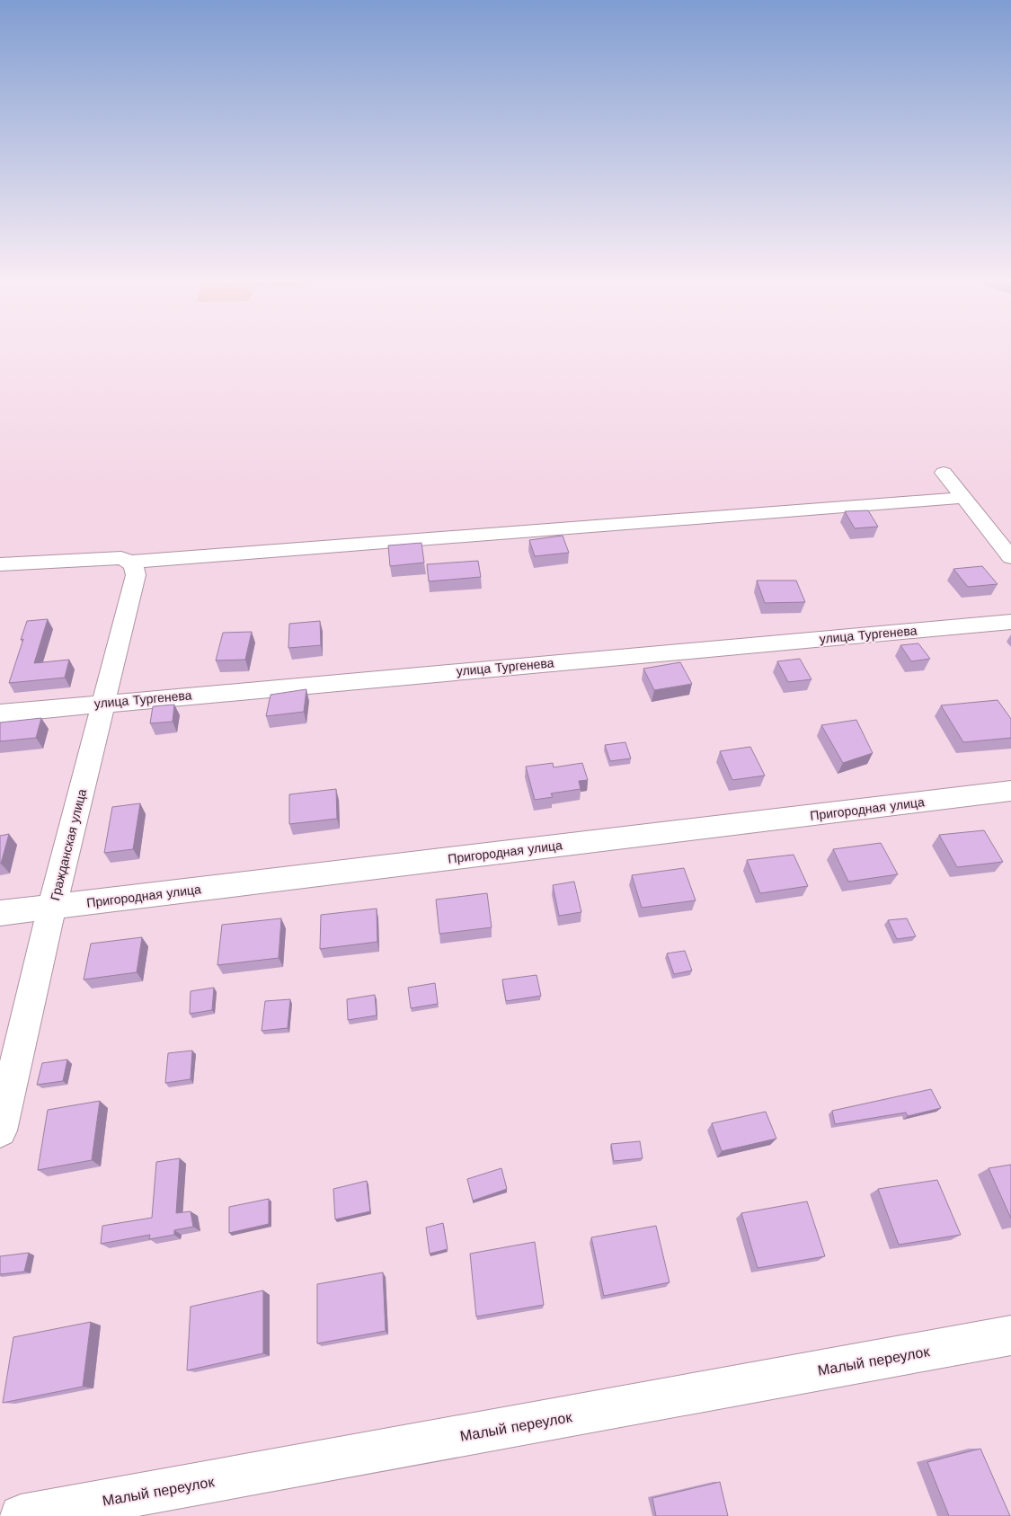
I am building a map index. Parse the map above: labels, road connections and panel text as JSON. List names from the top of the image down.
{
  "streets": {
    "street": [
      "улица Тургенева",
      "Пригородная улица",
      "Гражданская улица",
      "Малый переулок"
    ]
  },
  "crossings": [
    ["улица Тургенева", "Гражданская улица"],
    ["Пригородная улица", "Гражданская улица"]
  ]
}
